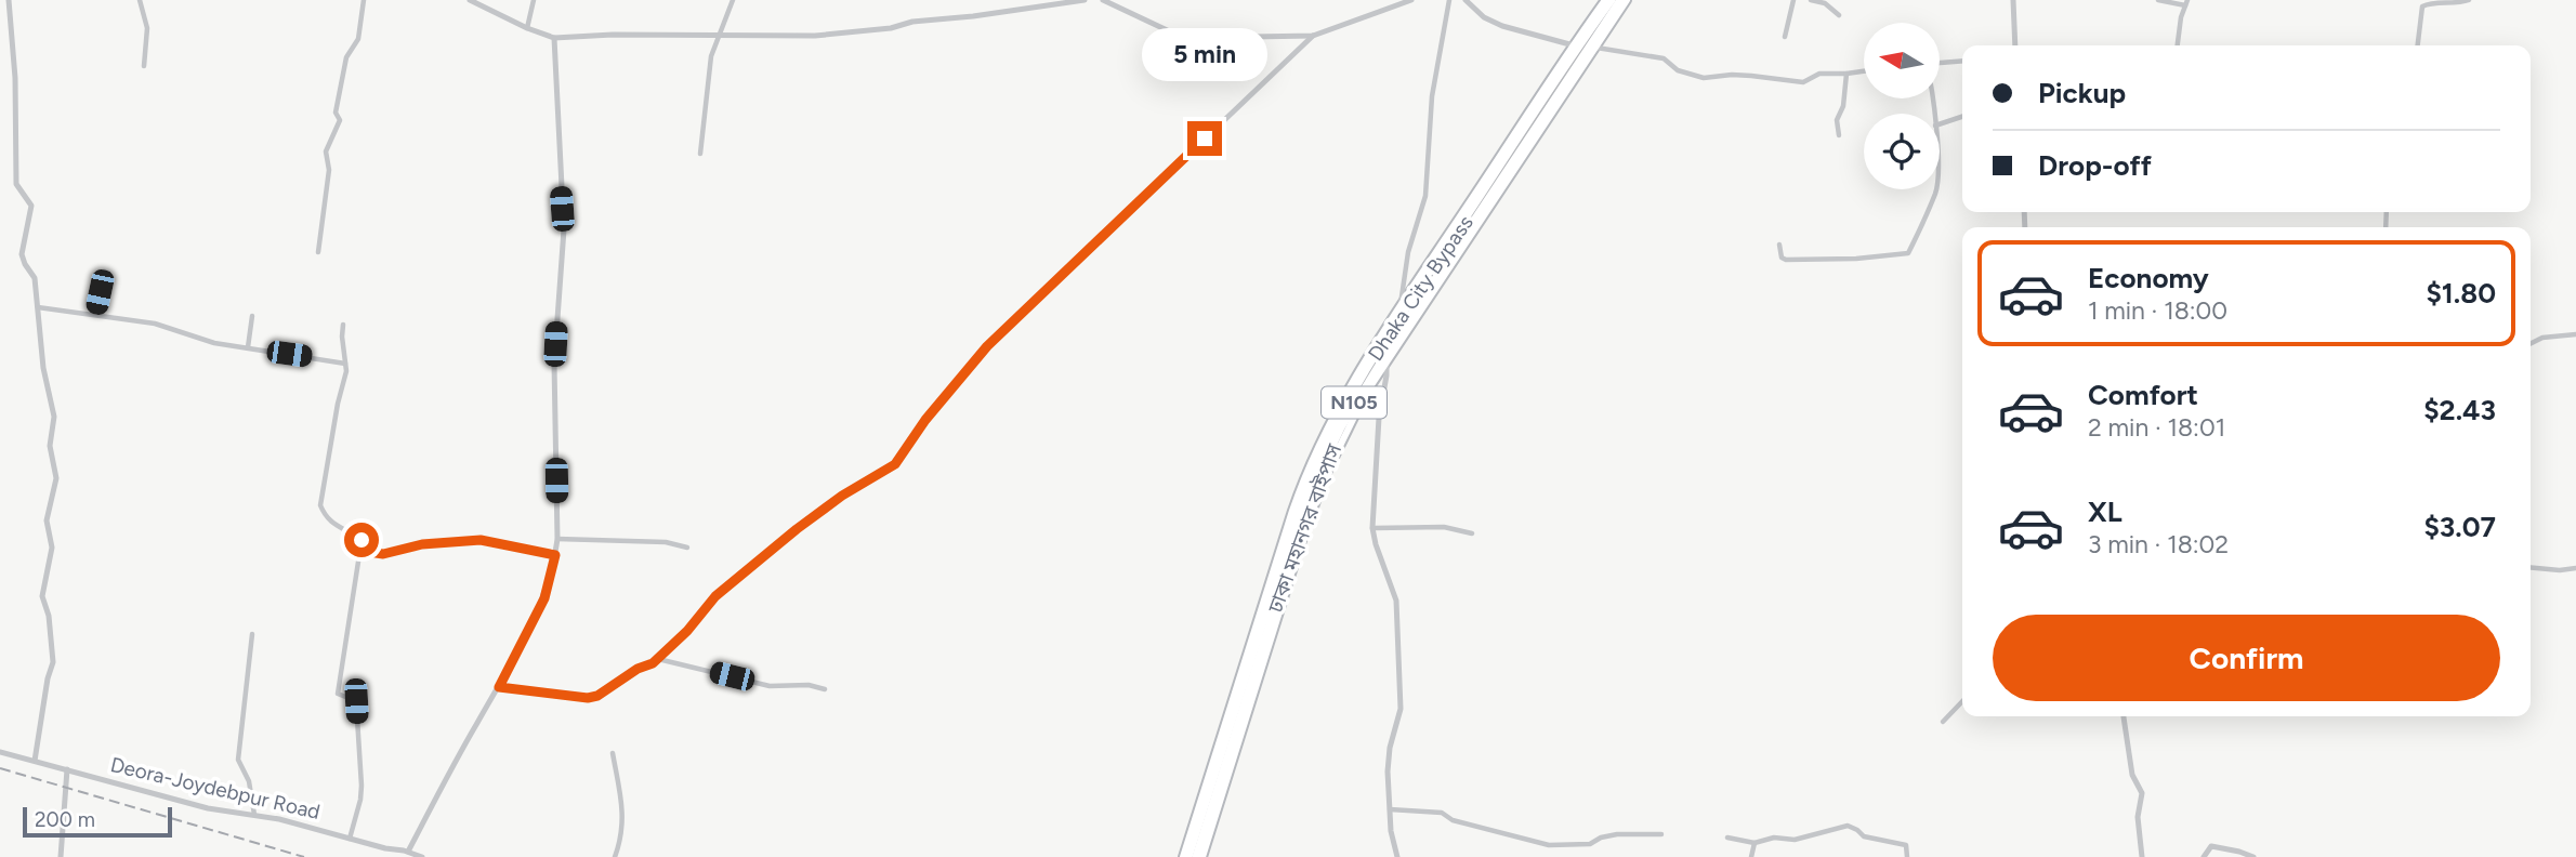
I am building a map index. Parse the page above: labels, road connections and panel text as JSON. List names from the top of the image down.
{
  "streets": {
    "highway": ["Dhaka City Bypass", "N105", "ঢাকা মহানগর বাইপাস"],
    "street": ["Deora-Joydebpur Road"]
  },
  "scale_bar": "200 m",
  "north": "left",
  "page": {
    "bubble": "5 min",
    "banner": ["Pickup", "Drop-off"],
    "list": [
      {
        "name": "Economy",
        "note": "1 min · 18:00",
        "value": "$1.80"
      },
      {
        "name": "Comfort",
        "note": "2 min · 18:01",
        "value": "$2.43"
      },
      {
        "name": "XL",
        "note": "3 min · 18:02",
        "value": "$3.07"
      }
    ],
    "buttons": "Confirm",
    "scale": "200 m"
  }
}
